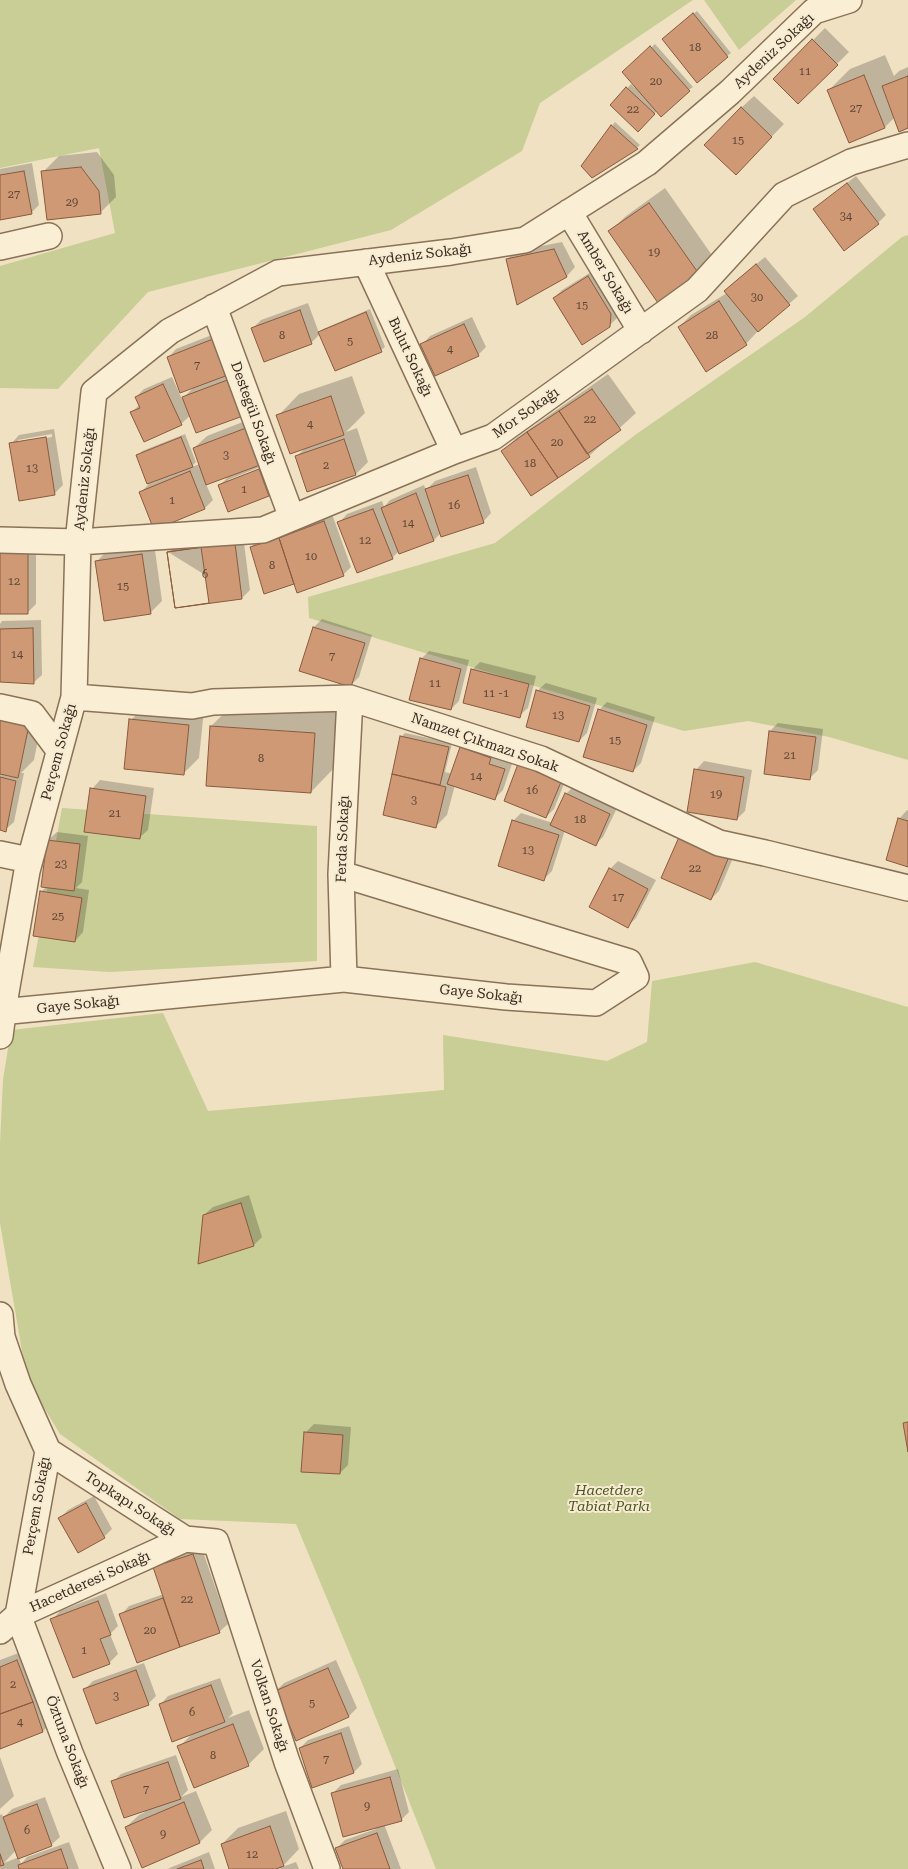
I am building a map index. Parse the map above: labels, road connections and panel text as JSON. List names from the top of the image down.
{
  "streets": {
    "street": [
      "Aydeniz Sokağı",
      "Amber Sokağı",
      "Bulut Sokağı",
      "Destegül Sokağı",
      "Mor Sokağı",
      "Namzet Çıkmazı Sokak",
      "Perçem Sokağı",
      "Ferda Sokağı",
      "Gaye Sokağı",
      "Topkapı Sokağı",
      "Hacetderesi Sokağı",
      "Volkan Sokağı",
      "Öztuna Sokağı"
    ]
  },
  "crossings": [
    ["Aydeniz Sokağı", "Amber Sokağı"],
    ["Aydeniz Sokağı", "Bulut Sokağı"],
    ["Aydeniz Sokağı", "Destegül Sokağı"],
    ["Aydeniz Sokağı", "Mor Sokağı"],
    ["Aydeniz Sokağı", "Perçem Sokağı"],
    ["Amber Sokağı", "Mor Sokağı"],
    ["Bulut Sokağı", "Mor Sokağı"],
    ["Destegül Sokağı", "Mor Sokağı"],
    ["Mor Sokağı", "Perçem Sokağı"],
    ["Namzet Çıkmazı Sokak", "Perçem Sokağı"],
    ["Namzet Çıkmazı Sokak", "Ferda Sokağı"],
    ["Perçem Sokağı", "Gaye Sokağı"],
    ["Perçem Sokağı", "Topkapı Sokağı"],
    ["Perçem Sokağı", "Hacetderesi Sokağı"],
    ["Perçem Sokağı", "Öztuna Sokağı"],
    ["Ferda Sokağı", "Gaye Sokağı"],
    ["Topkapı Sokağı", "Hacetderesi Sokağı"],
    ["Topkapı Sokağı", "Volkan Sokağı"],
    ["Hacetderesi Sokağı", "Öztuna Sokağı"]
  ],
  "parks": ["Hacetdere Tabiat Parkı"],
  "house_numbers": [
    "18",
    "11",
    "20",
    "27",
    "22",
    "15",
    "27",
    "29",
    "34",
    "19",
    "30",
    "15",
    "8",
    "28",
    "5",
    "4",
    "7",
    "22",
    "4",
    "20",
    "3",
    "18",
    "2",
    "13",
    "1",
    "1",
    "16",
    "14",
    "12",
    "10",
    "8",
    "6",
    "12",
    "15",
    "14",
    "7",
    "11",
    "11 -1",
    "13",
    "15",
    "21",
    "8",
    "14",
    "16",
    "19",
    "3",
    "21",
    "18",
    "13",
    "23",
    "22",
    "17",
    "25",
    "22",
    "20",
    "1",
    "2",
    "3",
    "5",
    "6",
    "4",
    "8",
    "7",
    "7",
    "9",
    "6",
    "9",
    "12"
  ]
}
